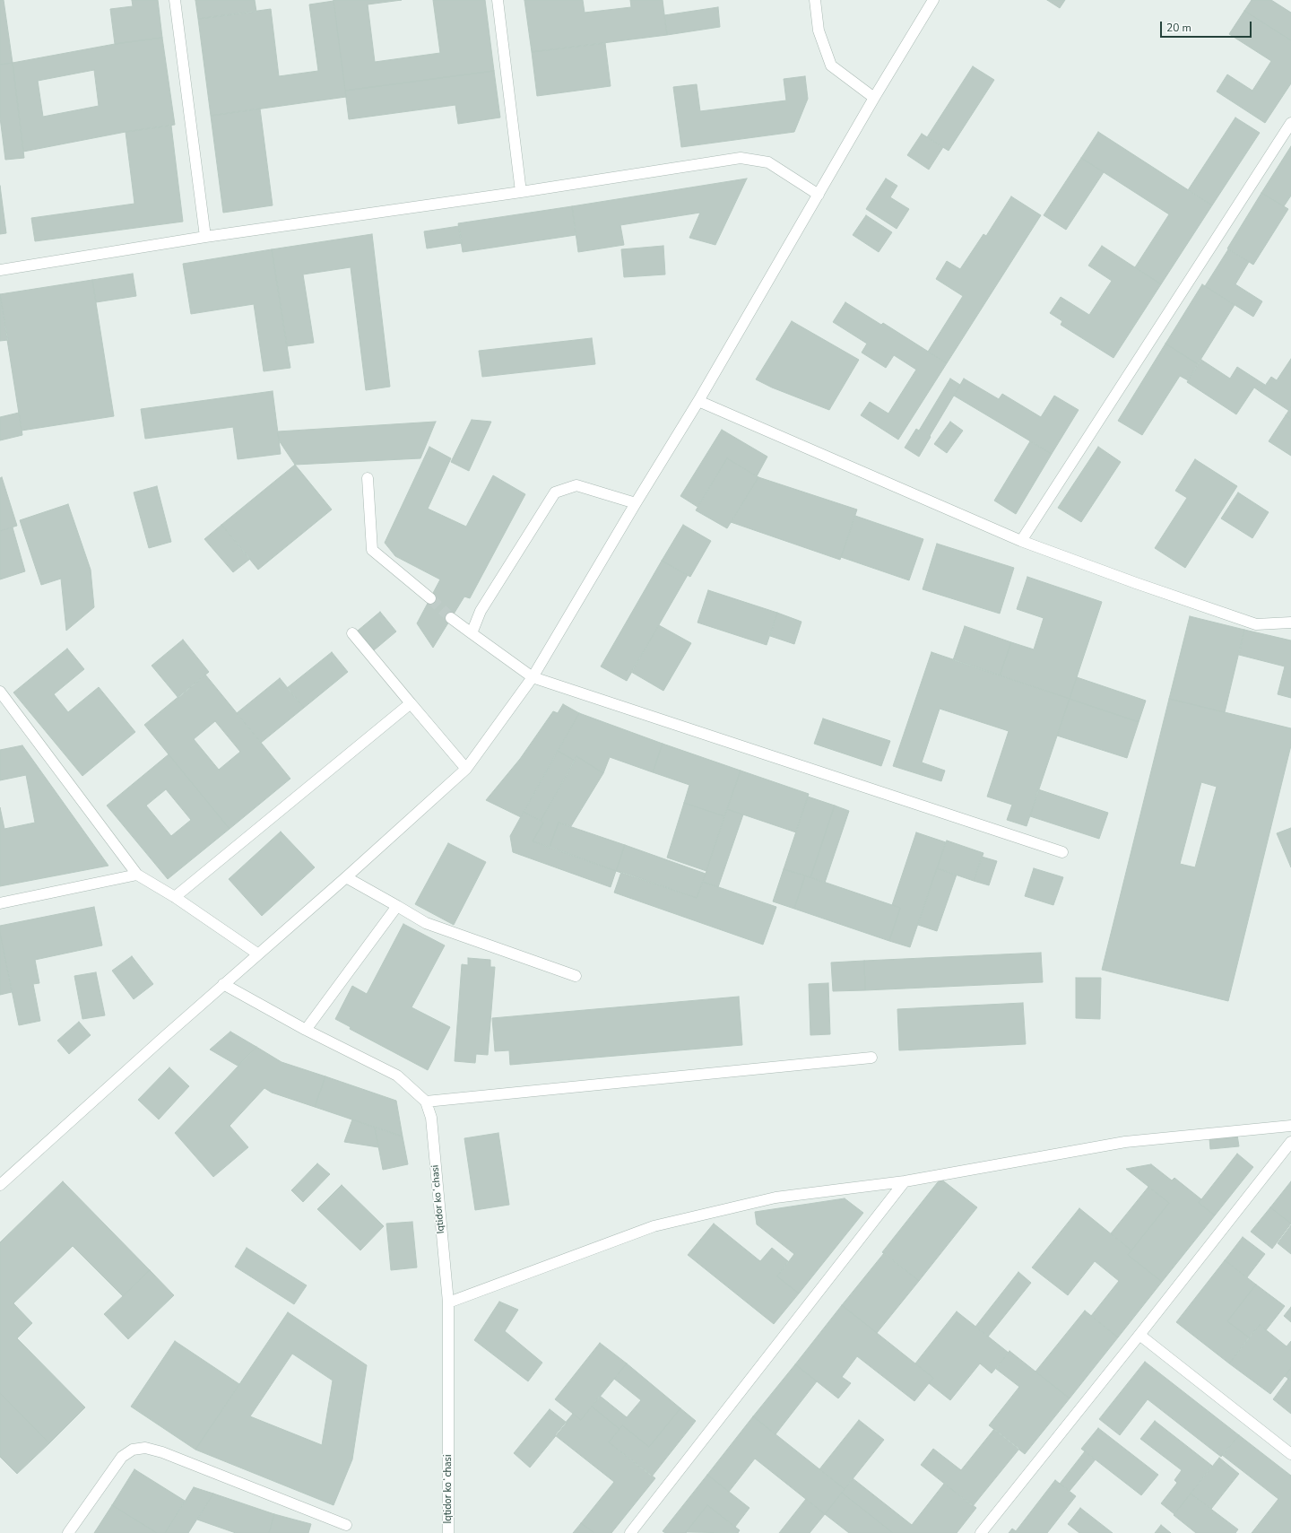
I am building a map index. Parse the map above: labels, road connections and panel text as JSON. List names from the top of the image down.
{
  "streets": {
    "street": ["Iqtidor koʻchasi"]
  },
  "scale_bar": "20 m"
}
